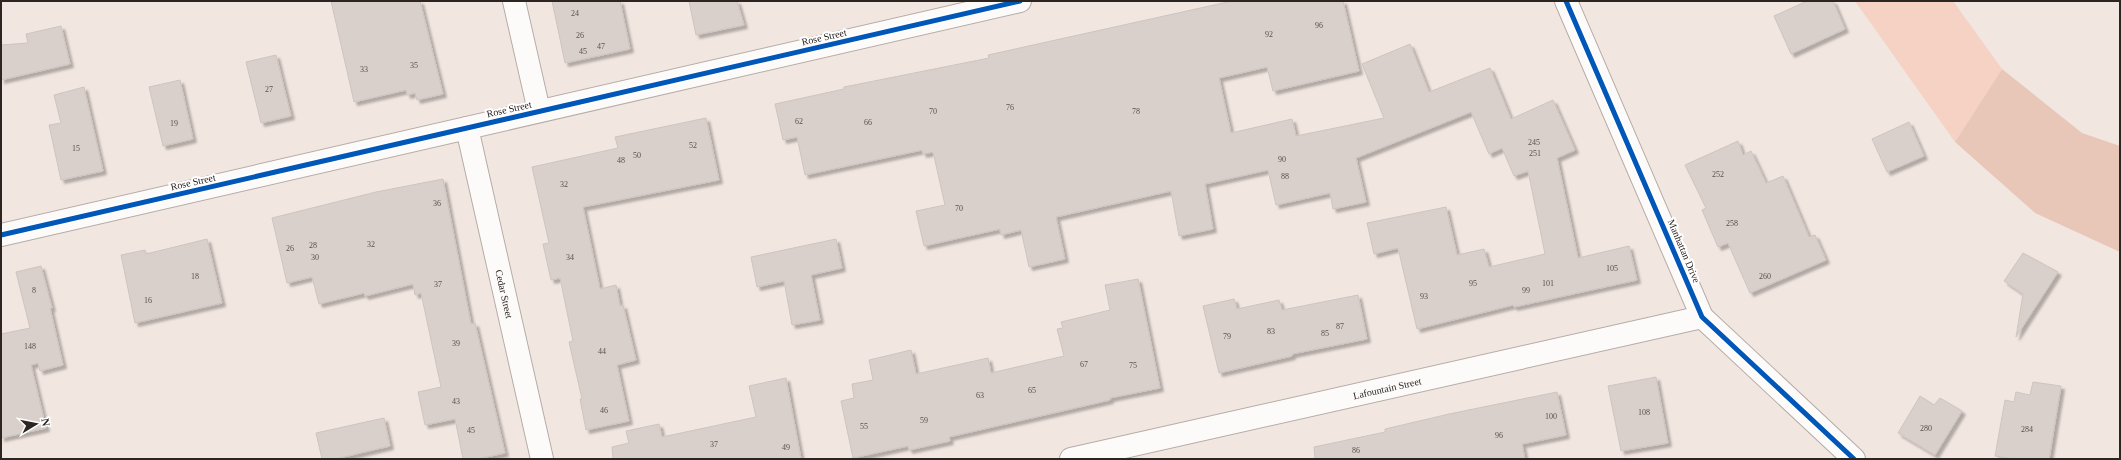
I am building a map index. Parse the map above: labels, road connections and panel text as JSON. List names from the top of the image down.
{
  "streets": {
    "street": [
      "Rose Street",
      "Manhattan Drive",
      "Cedar Street",
      "Lafountain Street"
    ]
  },
  "crossings": [
    ["Rose Street", "Cedar Street"],
    ["Manhattan Drive", "Lafountain Street"]
  ],
  "house_numbers": [
    "24",
    "96",
    "92",
    "26",
    "47",
    "45",
    "35",
    "33",
    "27",
    "76",
    "70",
    "78",
    "62",
    "66",
    "19",
    "245",
    "52",
    "15",
    "251",
    "50",
    "90",
    "48",
    "252",
    "88",
    "32",
    "36",
    "70",
    "258",
    "32",
    "28",
    "26",
    "30",
    "34",
    "105",
    "18",
    "260",
    "95",
    "101",
    "37",
    "8",
    "99",
    "93",
    "16",
    "87",
    "83",
    "85",
    "79",
    "39",
    "148",
    "44",
    "67",
    "75",
    "65",
    "63",
    "43",
    "46",
    "108",
    "100",
    "59",
    "55",
    "280",
    "284",
    "45",
    "96",
    "37",
    "49",
    "86"
  ],
  "north": "right"
}
